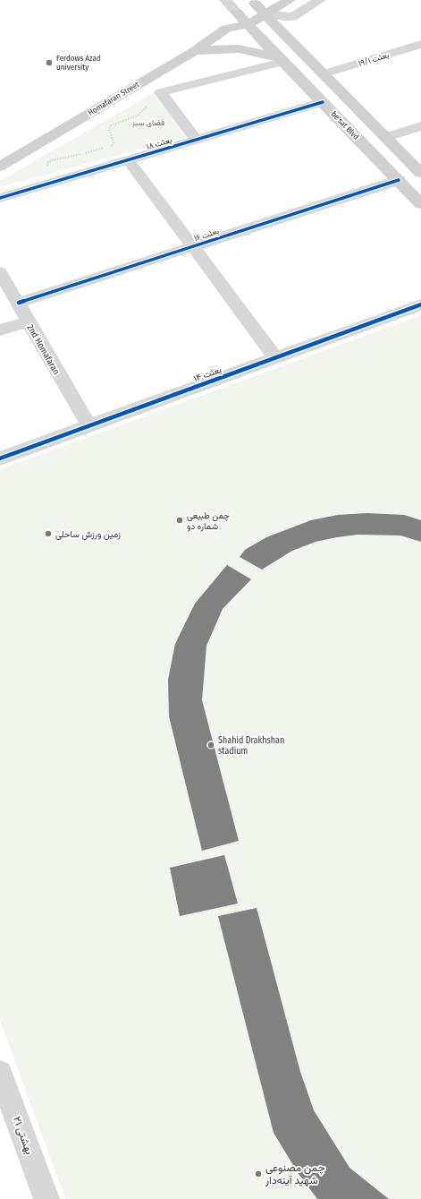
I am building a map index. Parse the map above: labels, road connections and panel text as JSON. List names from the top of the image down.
{
  "streets": {
    "main road": ["Homafaran Street", "be'sat Blvd"],
    "street": [
      "بعثت ۱۹/۱",
      "بعثت ۱۸",
      "بعثت ۱۶",
      "2nd Homafaran",
      "بعثت ۱۴",
      "بهشتی ۲۱"
    ]
  },
  "crossings": [
    ["be'sat Blvd", "بعثت ۱۸"],
    ["be'sat Blvd", "بعثت ۱۶"],
    ["بعثت ۱۶", "2nd Homafaran"],
    ["2nd Homafaran", "بعثت ۱۴"]
  ],
  "parks": ["فضای سبز"],
  "places": [
    "Ferdows Azad university",
    "چمن طبیعی شماره دو",
    "زمین ورزش ساحلی",
    "Shahid Drakhshan stadium",
    "چمن مصنوعی شهید آینه‌دار"
  ]
}
